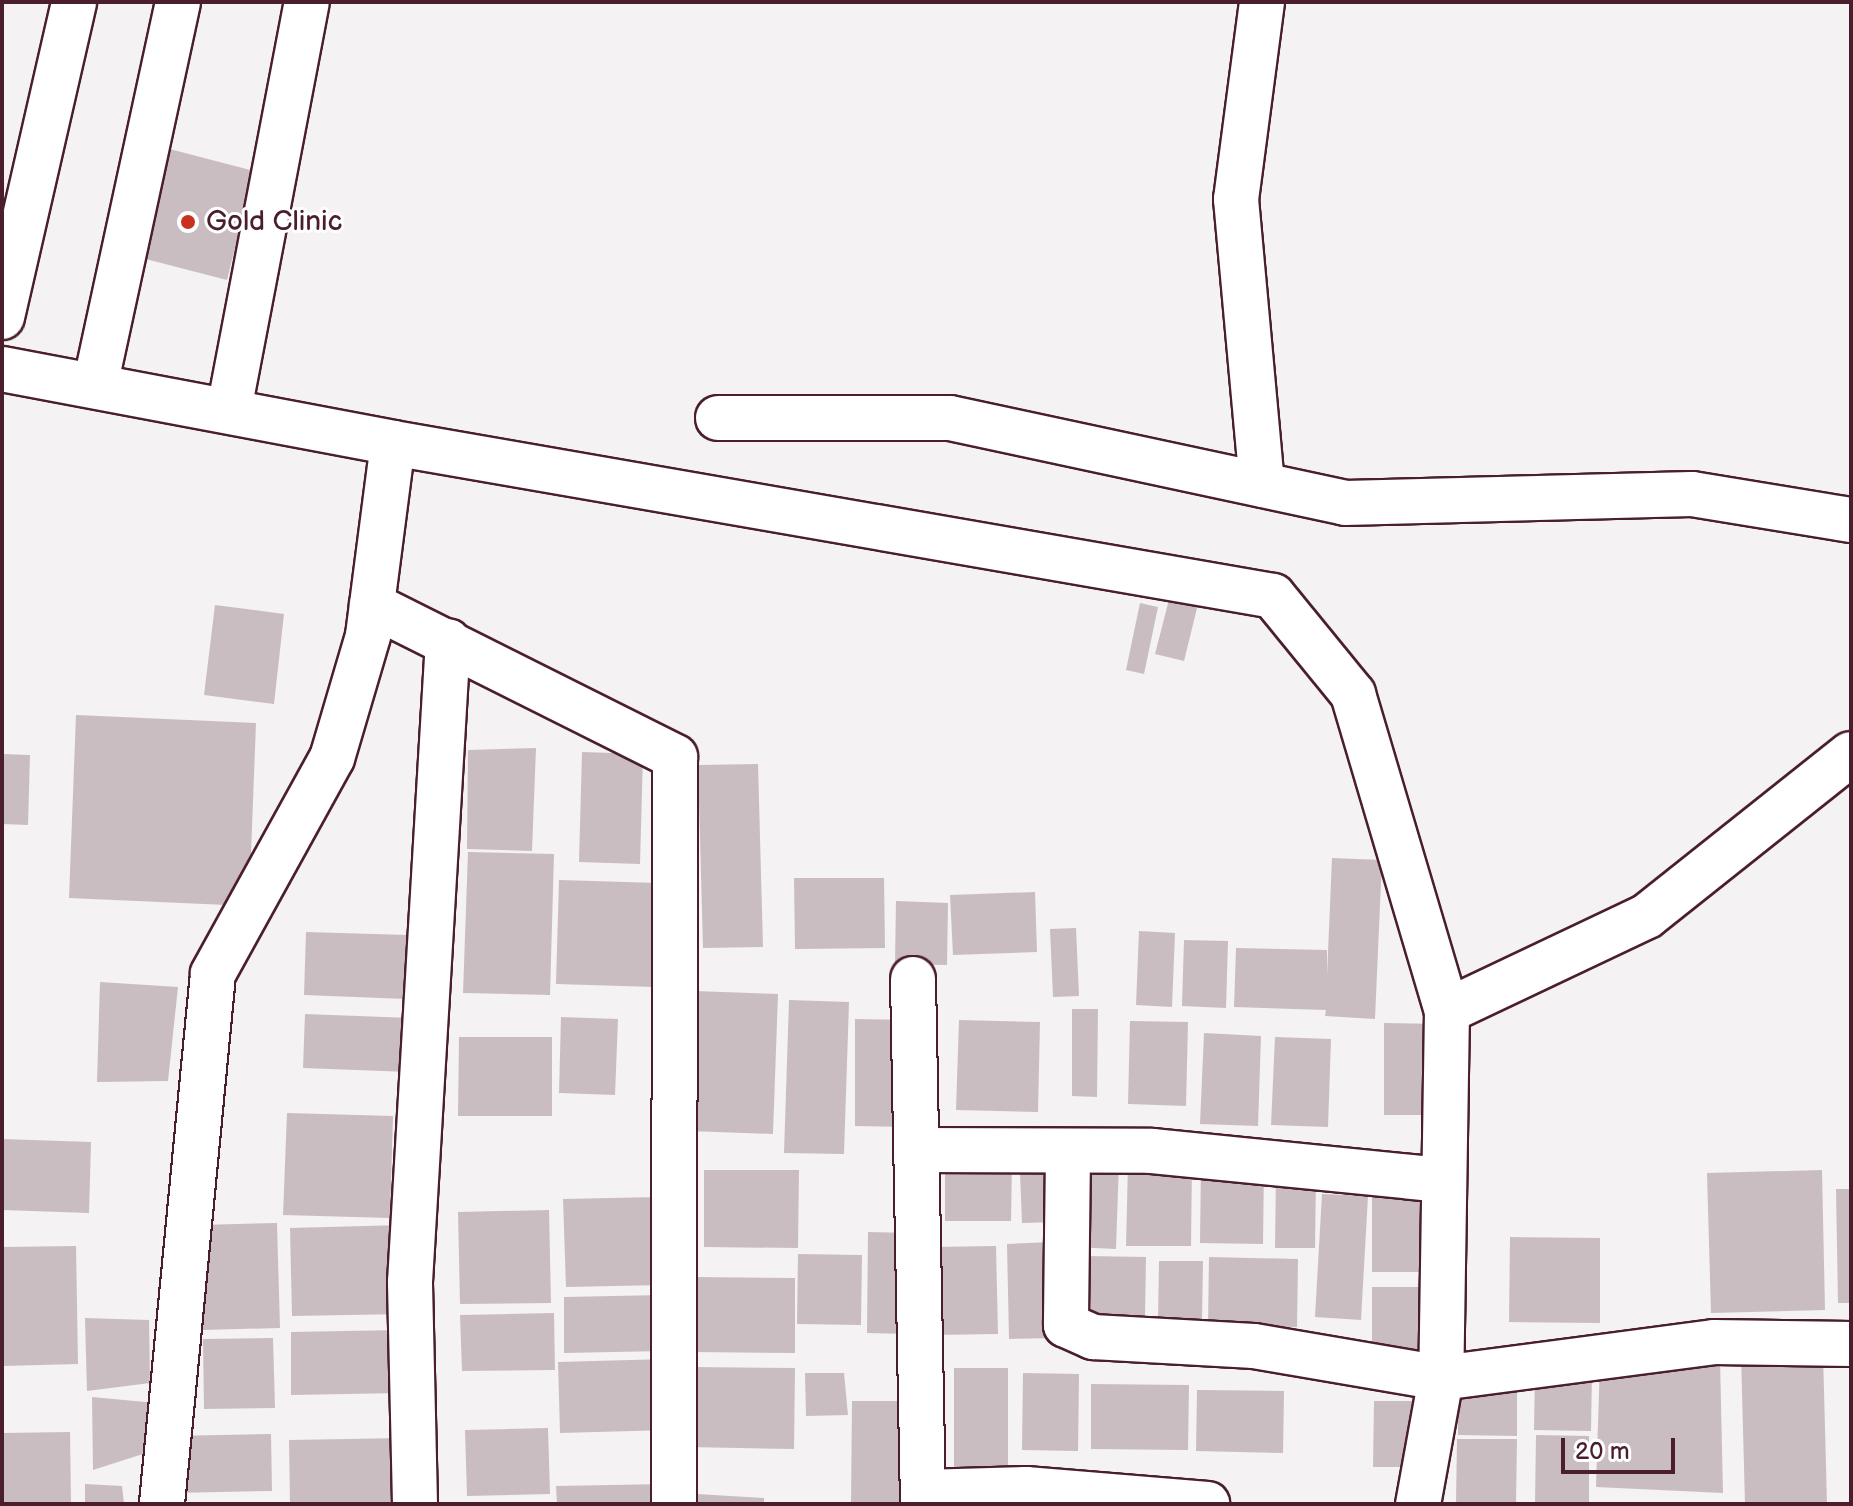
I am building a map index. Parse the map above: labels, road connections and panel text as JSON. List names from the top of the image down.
{
  "places": ["Gold Clinic"],
  "scale_bar": "20 m"
}
